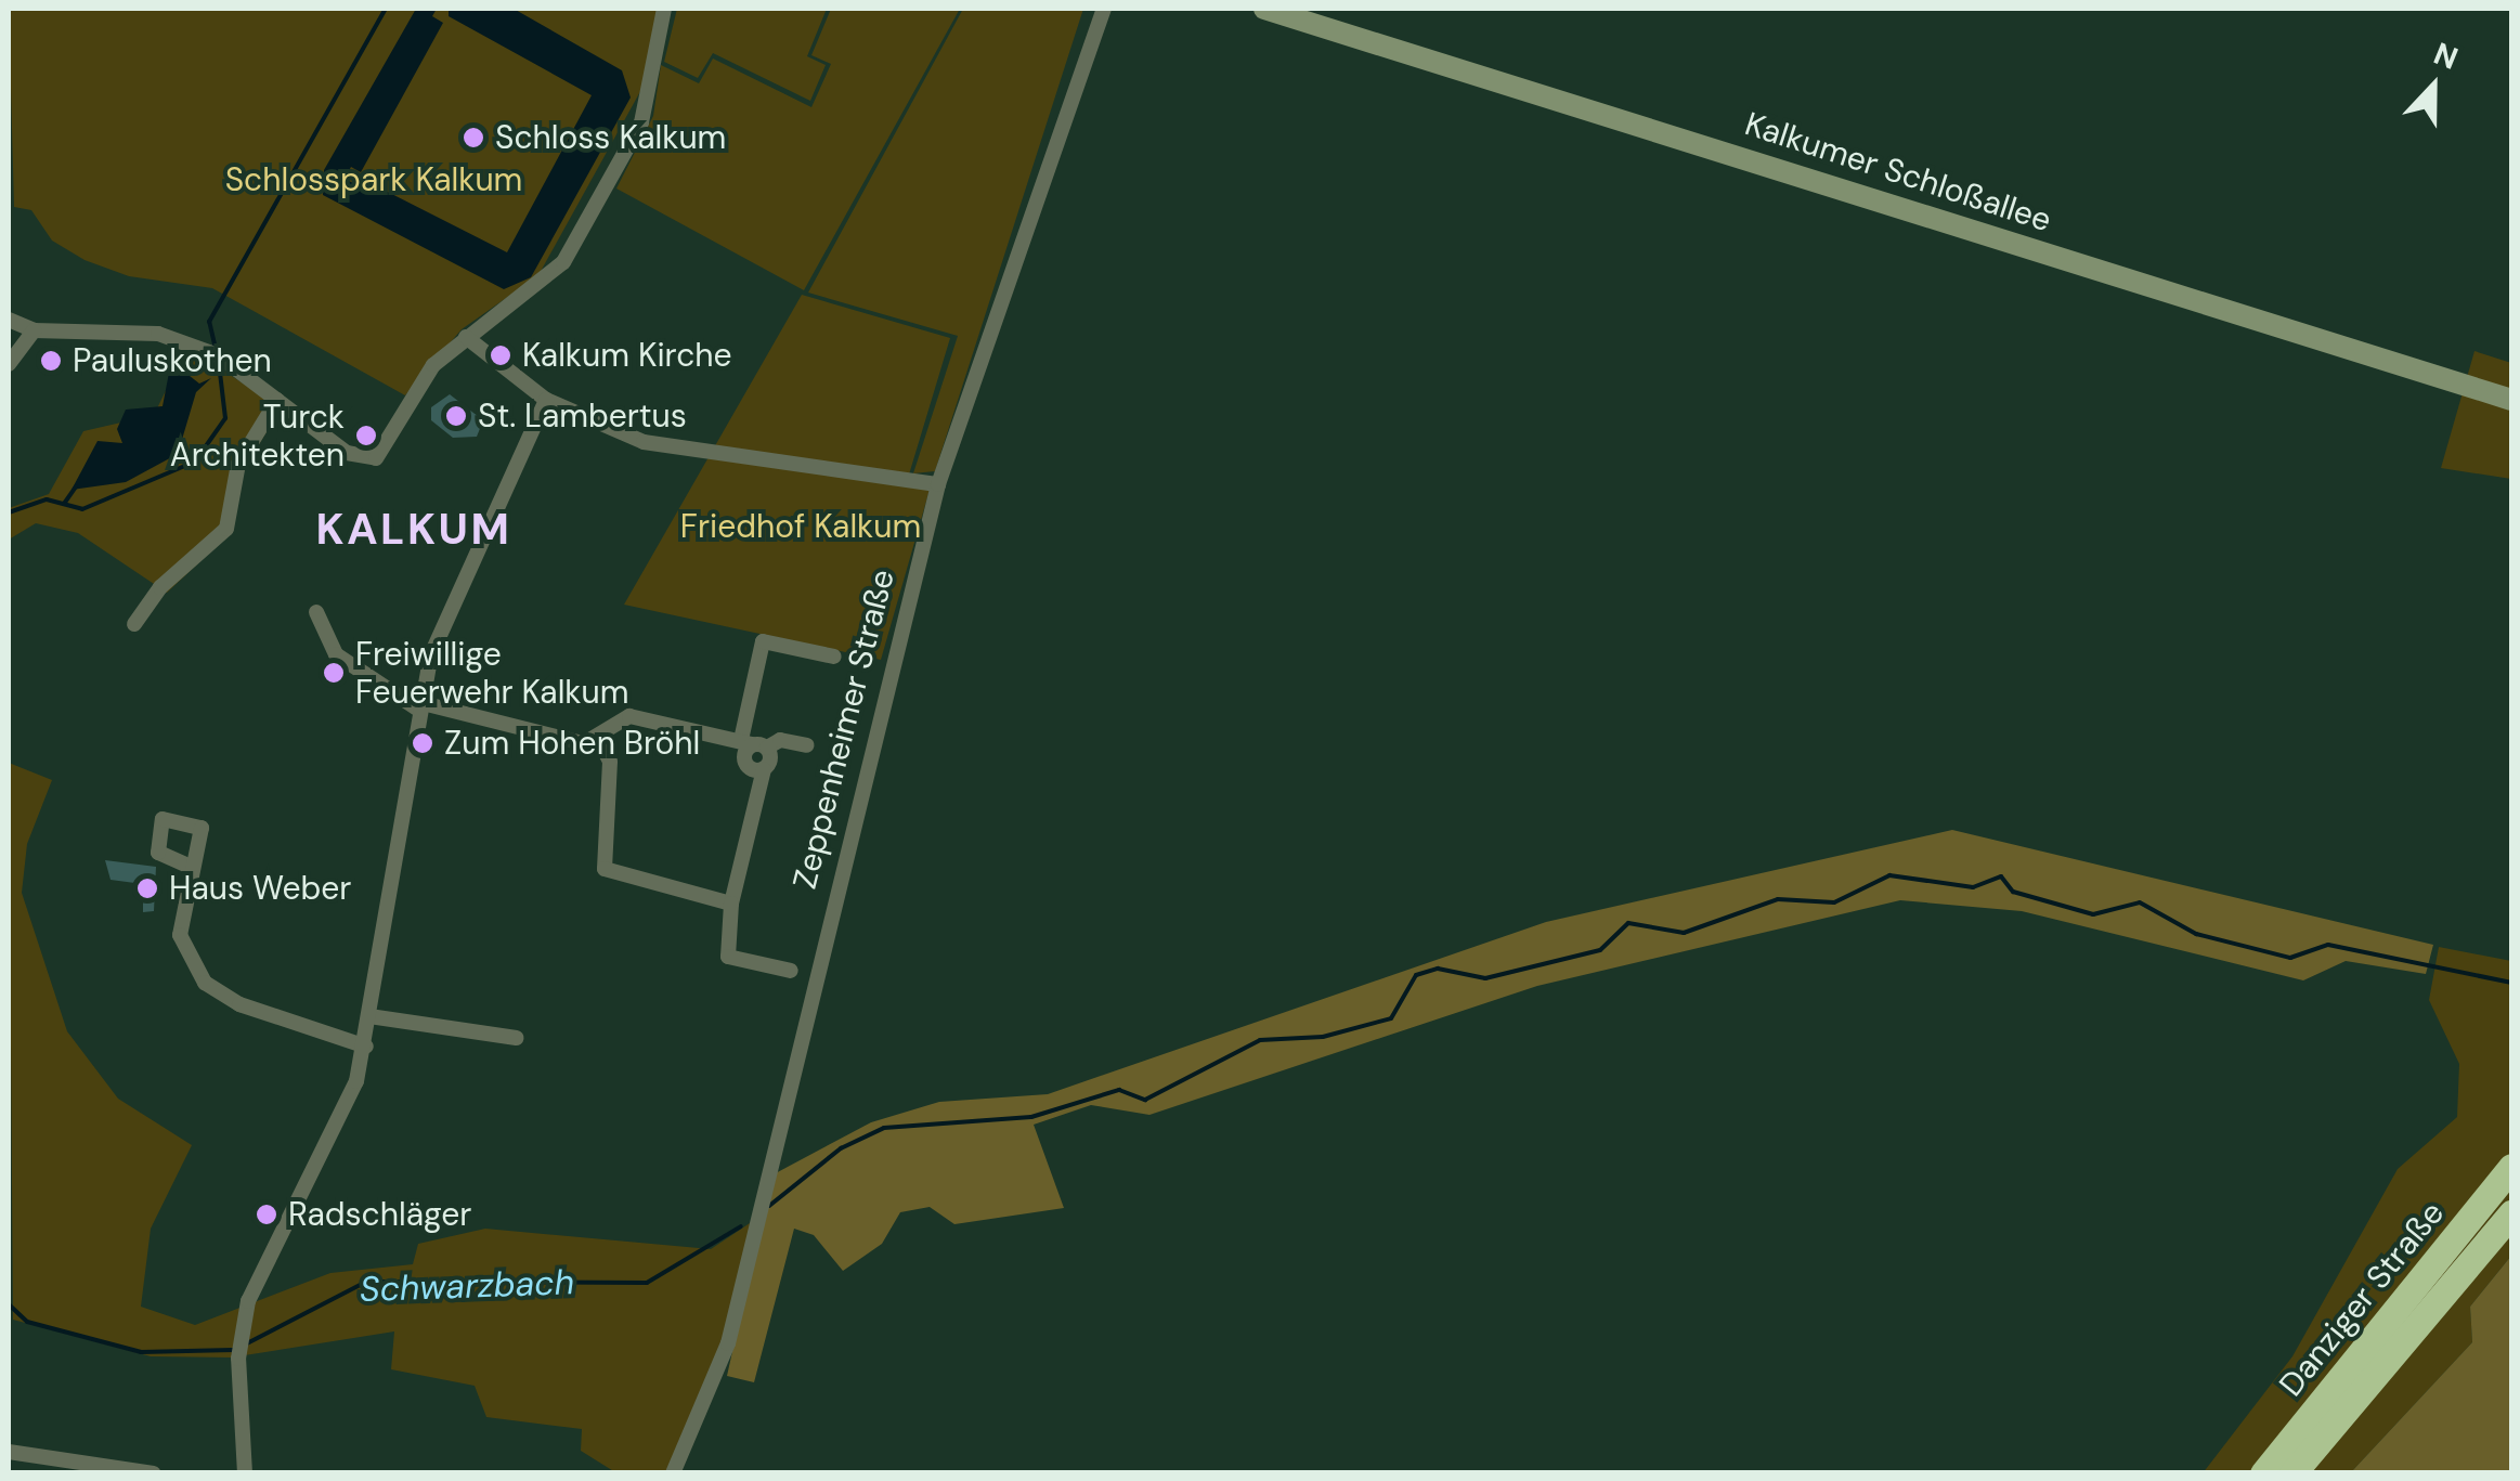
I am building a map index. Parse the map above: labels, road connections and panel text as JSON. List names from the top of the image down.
{
  "streets": {
    "highway": ["Danziger Straße"],
    "main road": ["Kalkumer Schloßallee"],
    "street": ["Zeppenheimer Straße"]
  },
  "districts": ["KALKUM"],
  "water": ["Schwarzbach"],
  "parks": ["Schlosspark Kalkum", "Friedhof Kalkum"],
  "places": [
    "Schloss Kalkum",
    "Kalkum Kirche",
    "Pauluskothen",
    "St. Lambertus",
    "Turck Architekten",
    "Freiwillige Feuerwehr Kalkum",
    "Zum Hohen Bröhl",
    "Haus Weber",
    "Radschläger"
  ],
  "north": "top"
}
